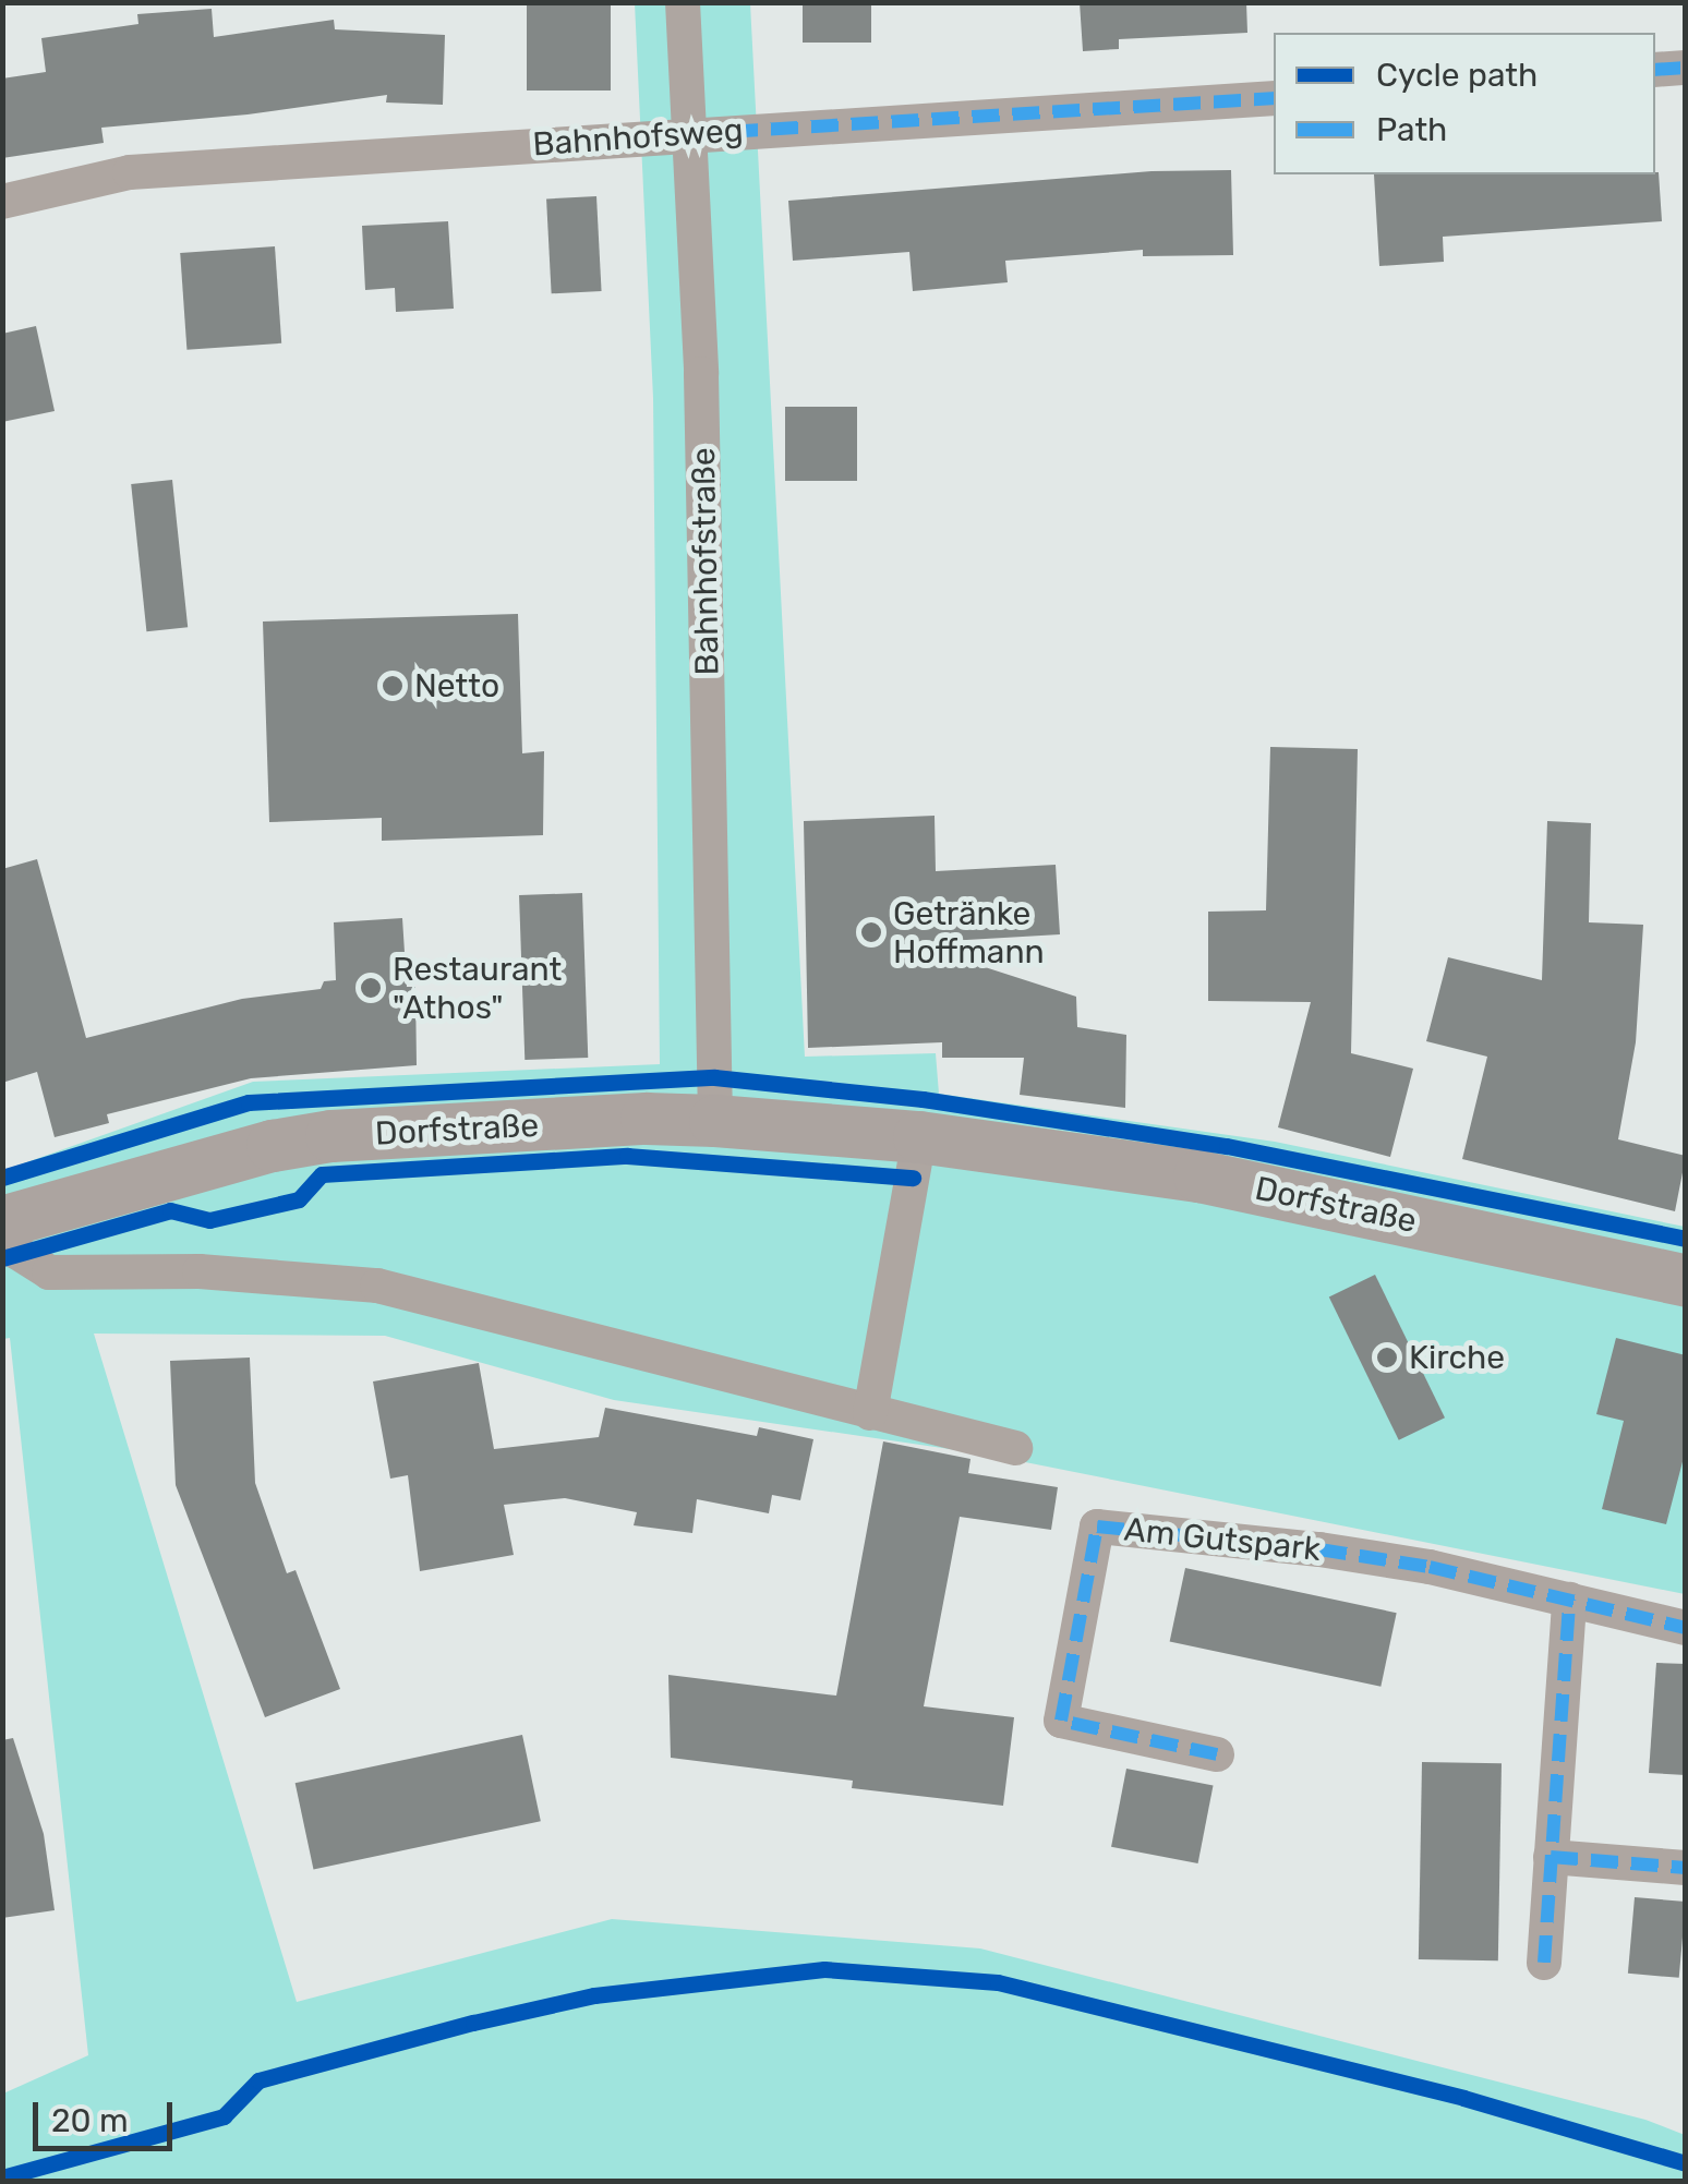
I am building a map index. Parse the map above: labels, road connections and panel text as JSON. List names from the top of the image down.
{
  "streets": {
    "main road": ["Dorfstraße"],
    "street": ["Bahnhofsweg", "Bahnhofstraße", "Am Gutspark"]
  },
  "crossings": [
    ["Bahnhofsweg", "Bahnhofstraße"],
    ["Bahnhofstraße", "Dorfstraße"]
  ],
  "places": [
    "Netto",
    "Getränke Hoffmann",
    "Restaurant \"Athos\"",
    "Kirche"
  ],
  "legend": ["Cycle path", "Path"],
  "scale_bar": "20 m"
}
